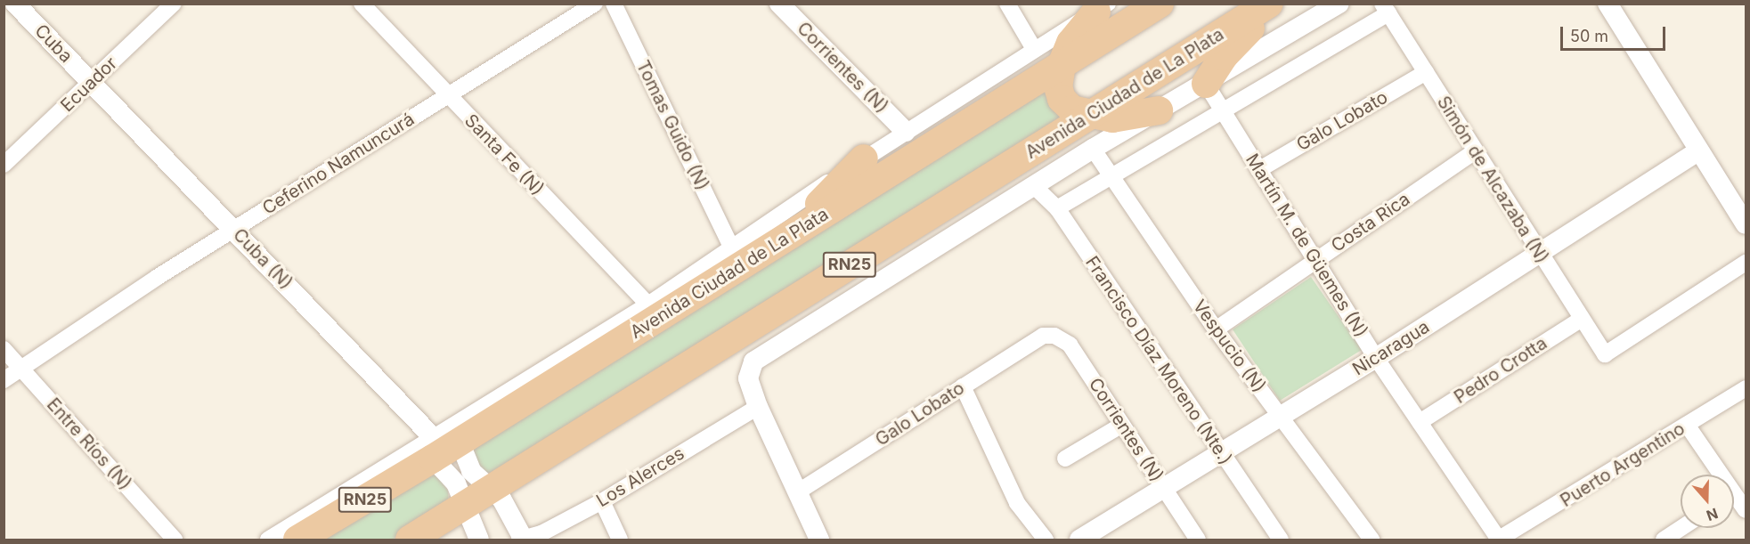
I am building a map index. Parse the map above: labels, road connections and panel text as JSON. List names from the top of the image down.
{
  "streets": {
    "highway": ["Avenida Ciudad de La Plata", "RN25"],
    "street": [
      "Cuba",
      "Corrientes (N)",
      "Ecuador",
      "Galo Lobato",
      "Tomas Guido (N)",
      "Santa Fe (N)",
      "Ceferino Namuncurá",
      "Simón de Alcazaba (N)",
      "Costa Rica",
      "Martín M. de Güemes (N)",
      "Cuba (N)",
      "Vespucio (N)",
      "Nicaragua",
      "Francisco Díaz Moreno (Nte.)",
      "Pedro Crotta",
      "Entre Ríos (N)",
      "Puerto Argentino",
      "Los Alerces"
    ]
  },
  "crossings": [
    ["Cuba", "Ecuador"],
    ["Cuba", "Cuba (N)"],
    ["Corrientes (N)", "Avenida Ciudad de La Plata"],
    ["Corrientes (N)", "Galo Lobato"],
    ["Corrientes (N)", "Nicaragua"],
    ["Ecuador", "Cuba (N)"],
    ["Avenida Ciudad de La Plata", "Tomas Guido (N)"],
    ["Avenida Ciudad de La Plata", "Santa Fe (N)"],
    ["Avenida Ciudad de La Plata", "Martín M. de Güemes (N)"],
    ["Avenida Ciudad de La Plata", "Cuba (N)"],
    ["Avenida Ciudad de La Plata", "Vespucio (N)"],
    ["Avenida Ciudad de La Plata", "Francisco Díaz Moreno (Nte.)"],
    ["Avenida Ciudad de La Plata", "Los Alerces"],
    ["Galo Lobato", "Simón de Alcazaba (N)"],
    ["Galo Lobato", "Martín M. de Güemes (N)"],
    ["Santa Fe (N)", "Ceferino Namuncurá"],
    ["Ceferino Namuncurá", "Cuba (N)"],
    ["Ceferino Namuncurá", "Entre Ríos (N)"],
    ["Simón de Alcazaba (N)", "Costa Rica"],
    ["Simón de Alcazaba (N)", "Nicaragua"],
    ["Simón de Alcazaba (N)", "Pedro Crotta"],
    ["Costa Rica", "Martín M. de Güemes (N)"],
    ["Costa Rica", "Vespucio (N)"],
    ["Martín M. de Güemes (N)", "Nicaragua"],
    ["Martín M. de Güemes (N)", "Pedro Crotta"],
    ["Martín M. de Güemes (N)", "Puerto Argentino"],
    ["Cuba (N)", "Los Alerces"],
    ["Vespucio (N)", "Nicaragua"],
    ["Nicaragua", "Francisco Díaz Moreno (Nte.)"]
  ],
  "scale_bar": "50 m",
  "north": "bottom"
}
